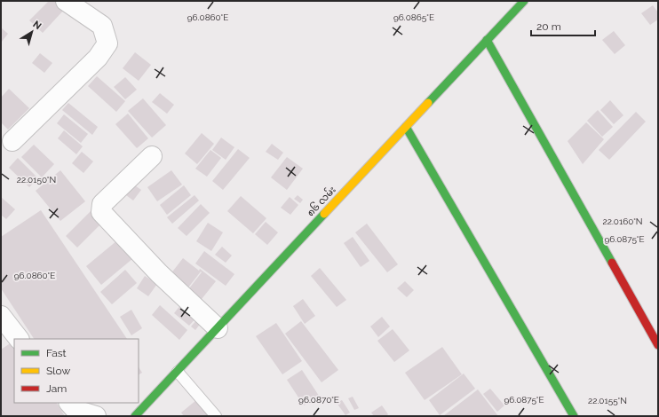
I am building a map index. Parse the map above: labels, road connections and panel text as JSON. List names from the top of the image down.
{
  "streets": {
    "street": ["၈၆ လမ်း"]
  },
  "legend": ["Fast", "Slow", "Jam"],
  "scale_bar": "20 m",
  "north": "top right",
  "coordinates": [
    "96.0860°E",
    "96.0865°E",
    "22.0150°N",
    "22.0160°N",
    "96.0875°E",
    "96.0870°E",
    "22.0155°N"
  ]
}
